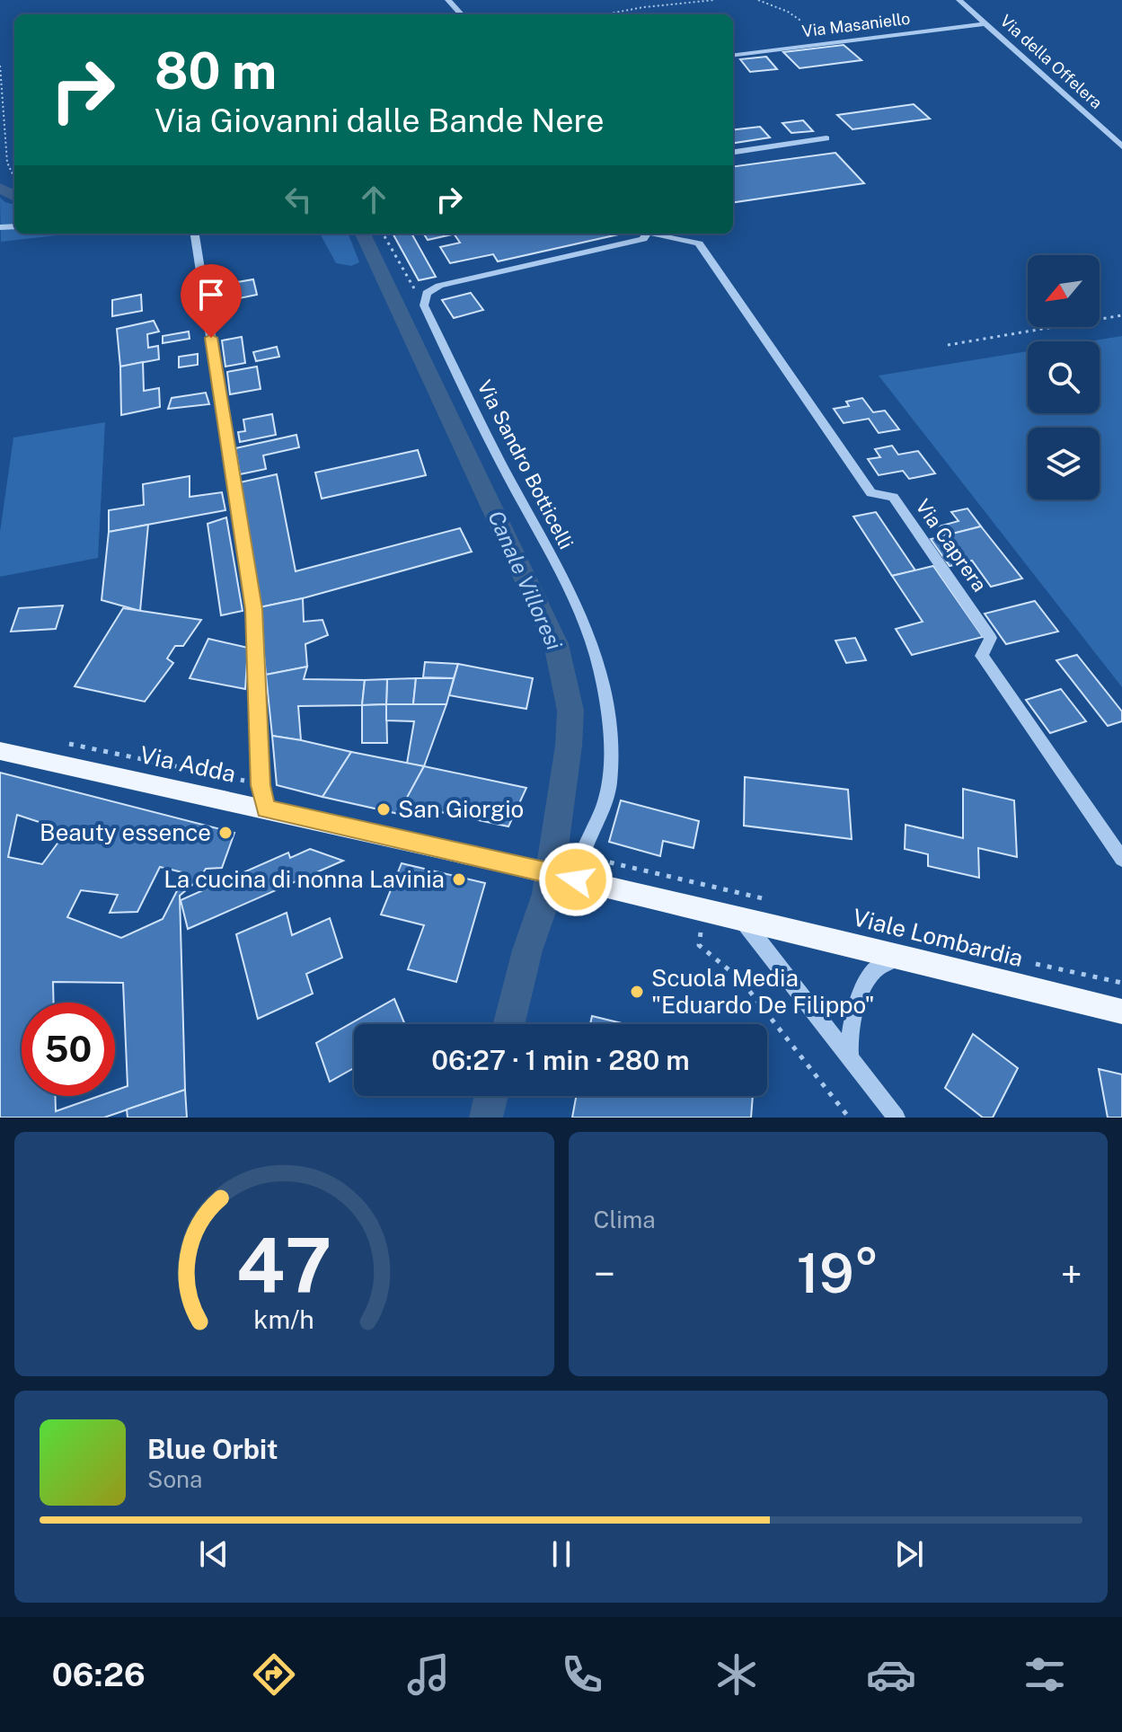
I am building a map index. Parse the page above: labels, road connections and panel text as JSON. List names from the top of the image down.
{
  "streets": {
    "main road": ["Via Adda", "Viale Lombardia"],
    "street": [
      "Via Masaniello",
      "Via della Offelera",
      "Via Sandro Botticelli",
      "Via Caprera"
    ]
  },
  "crossings": [
    ["Via Masaniello", "Via della Offelera"],
    ["Via Sandro Botticelli", "Via Adda"],
    ["Via Adda", "Viale Lombardia"]
  ],
  "water": ["Canale Villoresi"],
  "places": [
    "San Giorgio",
    "Beauty essence",
    "La cucina di nonna Lavinia",
    "Scuola Media \"Eduardo De Filippo\""
  ],
  "north": "bottom left",
  "page": {
    "turn": ["80 m", "Via Giovanni dalle Bande Nere"],
    "limit": "50",
    "trip": "06:27 · 1 min · 280 m",
    "tile": "Clima",
    "heat": ["−", "19°", "+"],
    "song": ["Blue Orbit", "Sona"],
    "tabs": "06:26",
    "gauge": ["47", "km/h"]
  }
}
